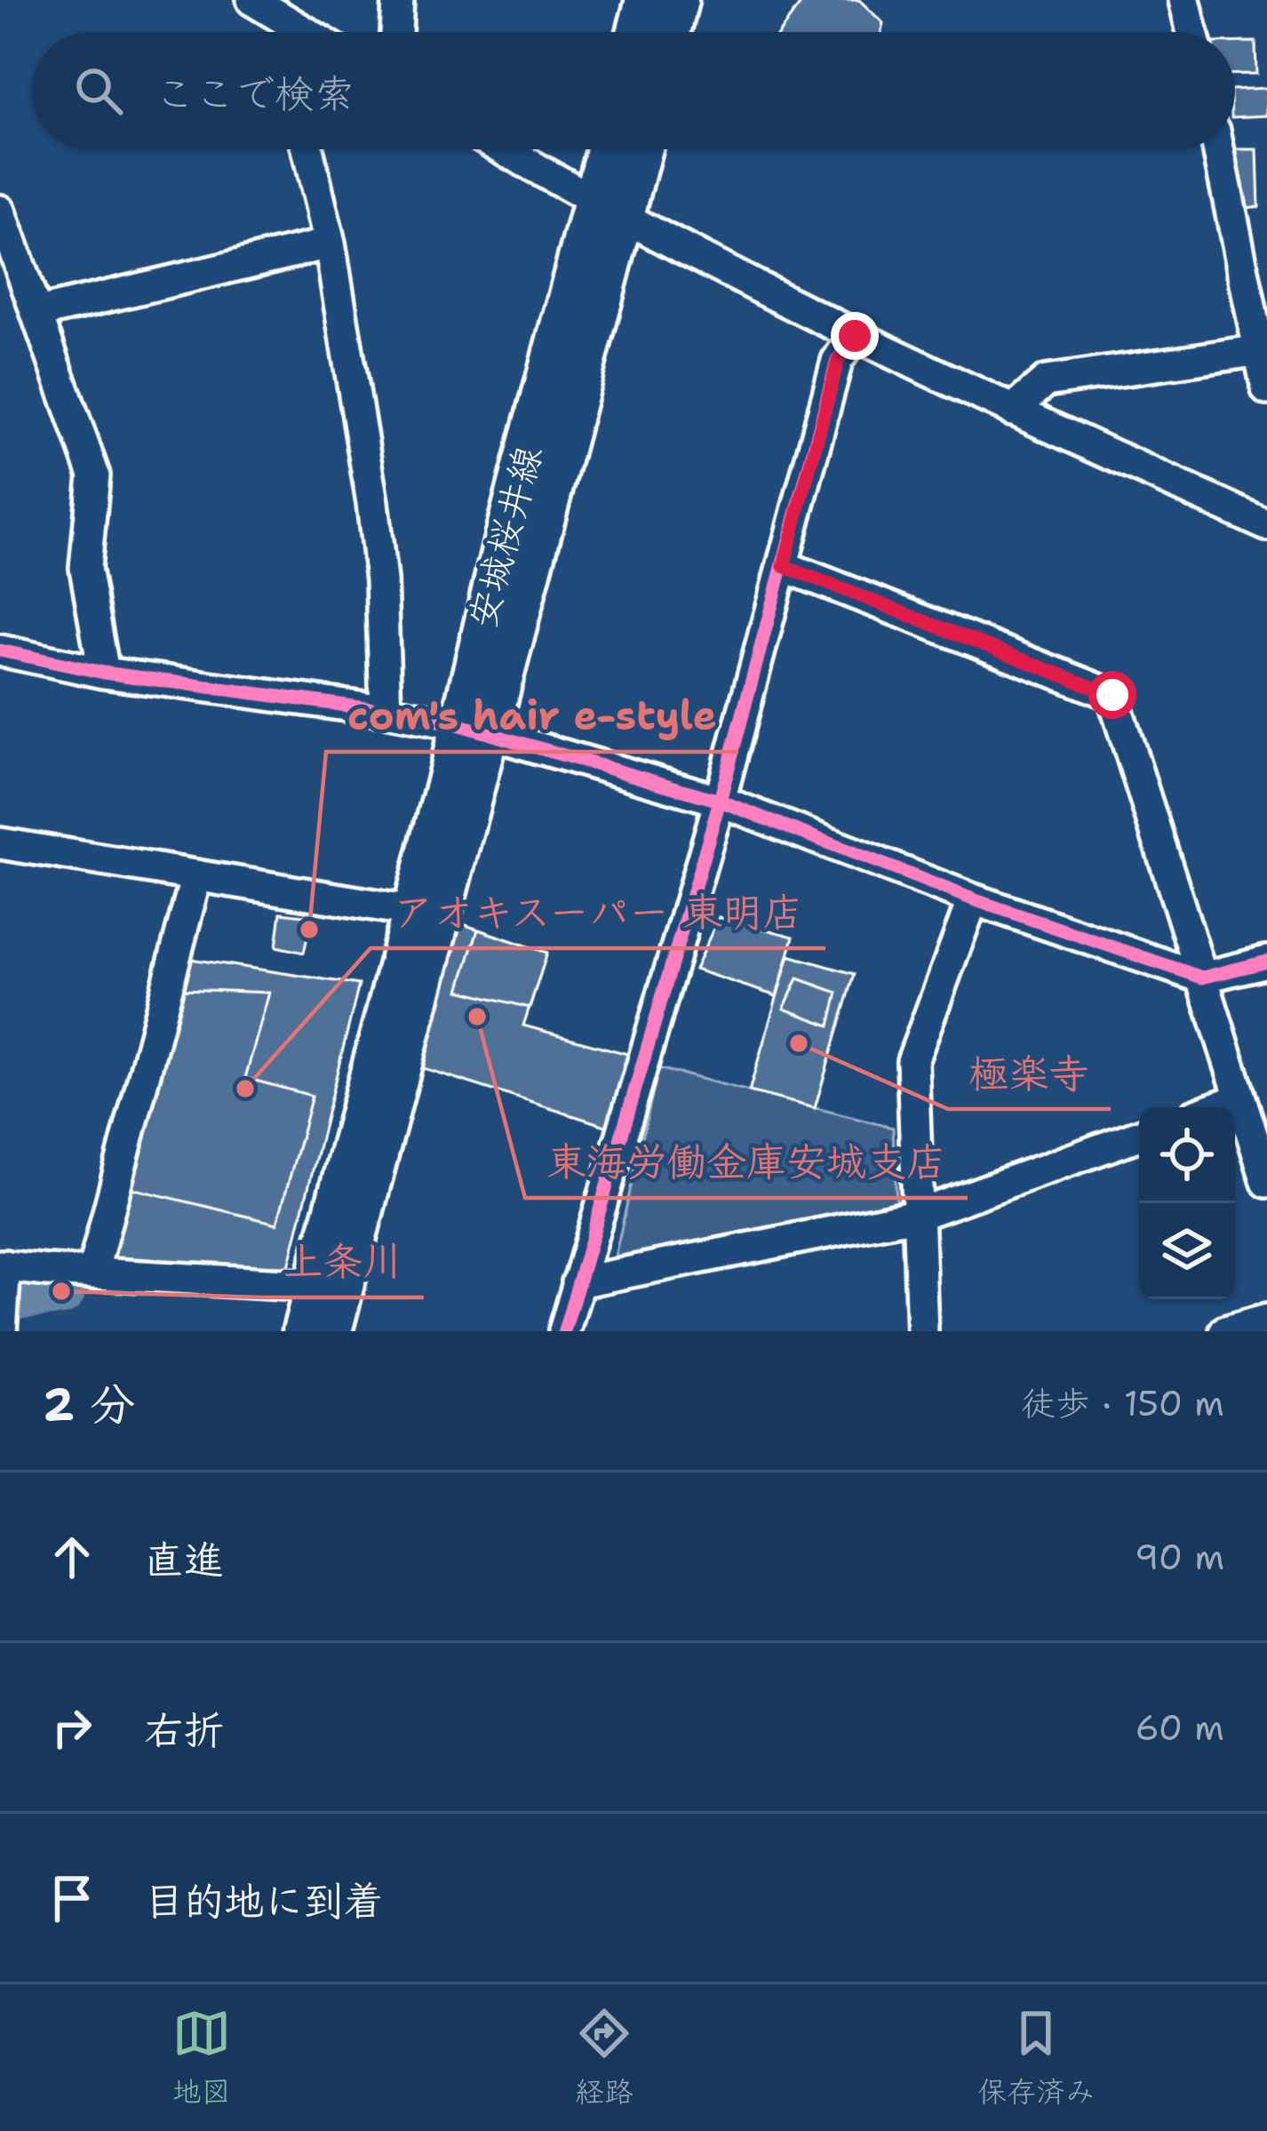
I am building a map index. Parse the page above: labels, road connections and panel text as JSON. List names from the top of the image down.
{
  "streets": {
    "main road": ["安城桜井線"]
  },
  "places": [
    "com's hair e-style",
    "東海労働金庫安城支店",
    "極楽寺",
    "アオキスーパー 東明店",
    "上条川"
  ],
  "page": {
    "search": "ここで検索",
    "heading": ["2 分", "徒歩 · 150 m"],
    "list": [
      ["直進", "90 m"],
      ["右折", "60 m"],
      "目的地に到着"
    ],
    "nav": ["地図", "経路", "保存済み"]
  }
}
